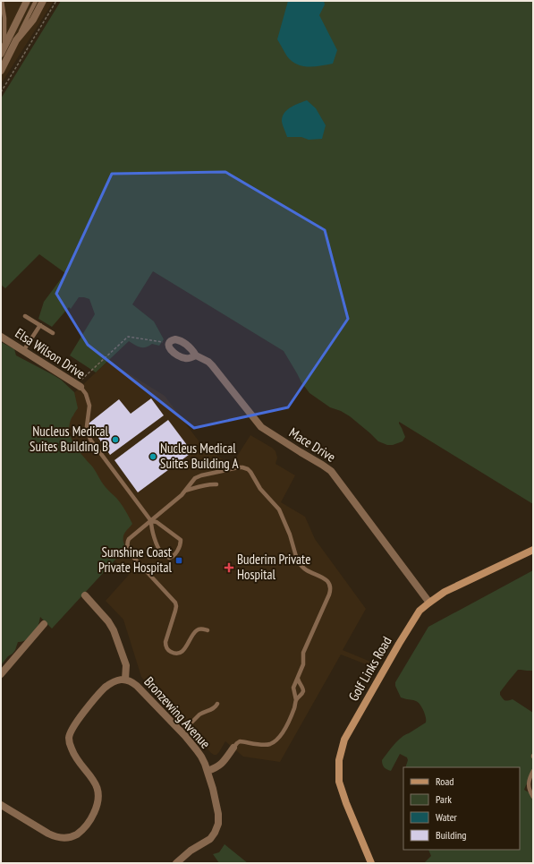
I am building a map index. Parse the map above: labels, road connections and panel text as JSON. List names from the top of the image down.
{
  "streets": {
    "main road": ["Golf Links Road"],
    "street": ["Elsa Wilson Drive", "Mace Drive", "Bronzewing Avenue"]
  },
  "crossings": [
    ["Mace Drive", "Golf Links Road"]
  ],
  "places": {
    "other": ["Nucleus Medical Suites Building B", "Nucleus Medical Suites Building A"],
    "transit": ["Sunshine Coast Private Hospital"],
    "health": ["Buderim Private Hospital"]
  },
  "legend": [
    "Road",
    "Park",
    "Water",
    "Building"
  ]
}
